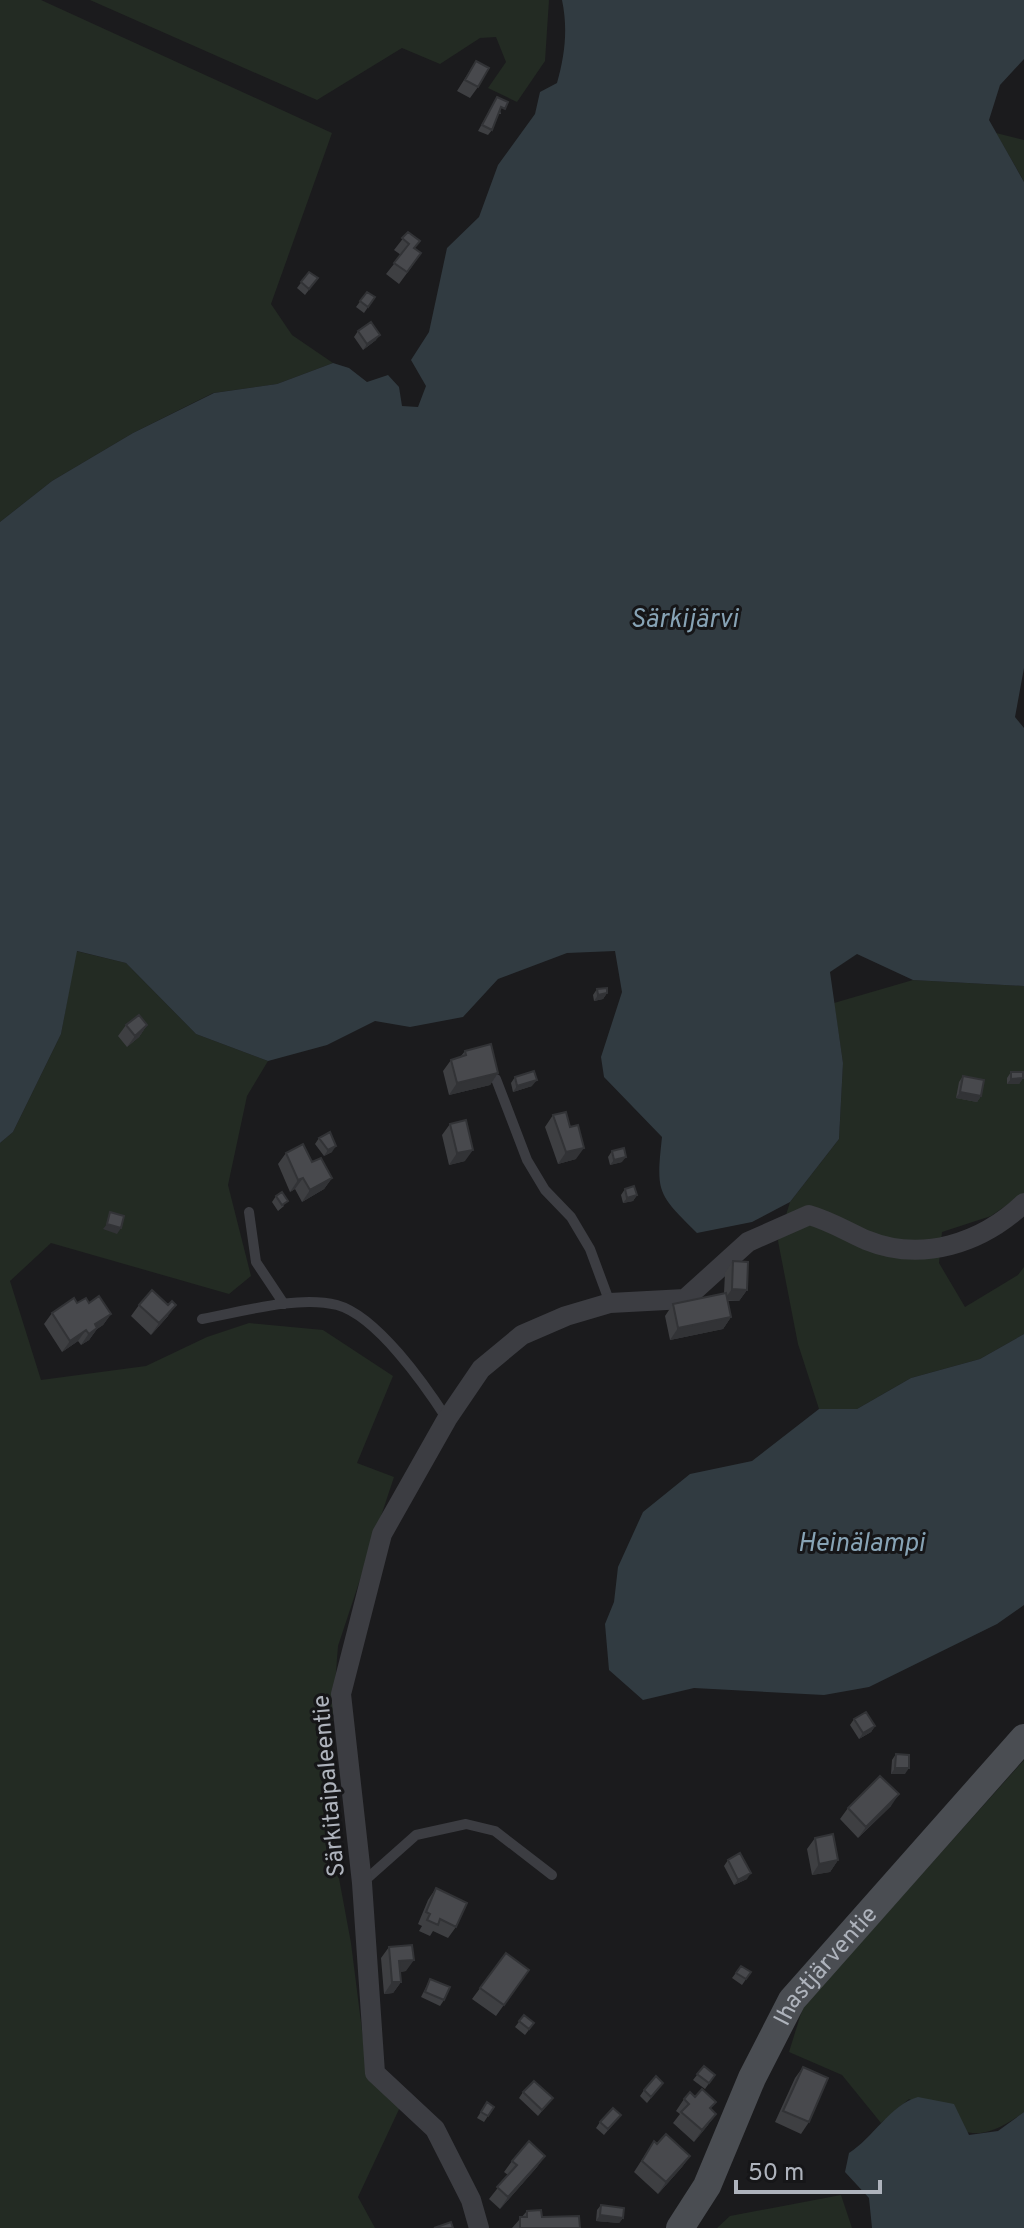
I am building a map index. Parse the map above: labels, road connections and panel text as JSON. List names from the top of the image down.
{
  "streets": {
    "street": ["Särkitaipaleentie", "Ihastjärventie"]
  },
  "water": ["Särkijärvi", "Heinälampi"],
  "scale_bar": "50 m"
}
